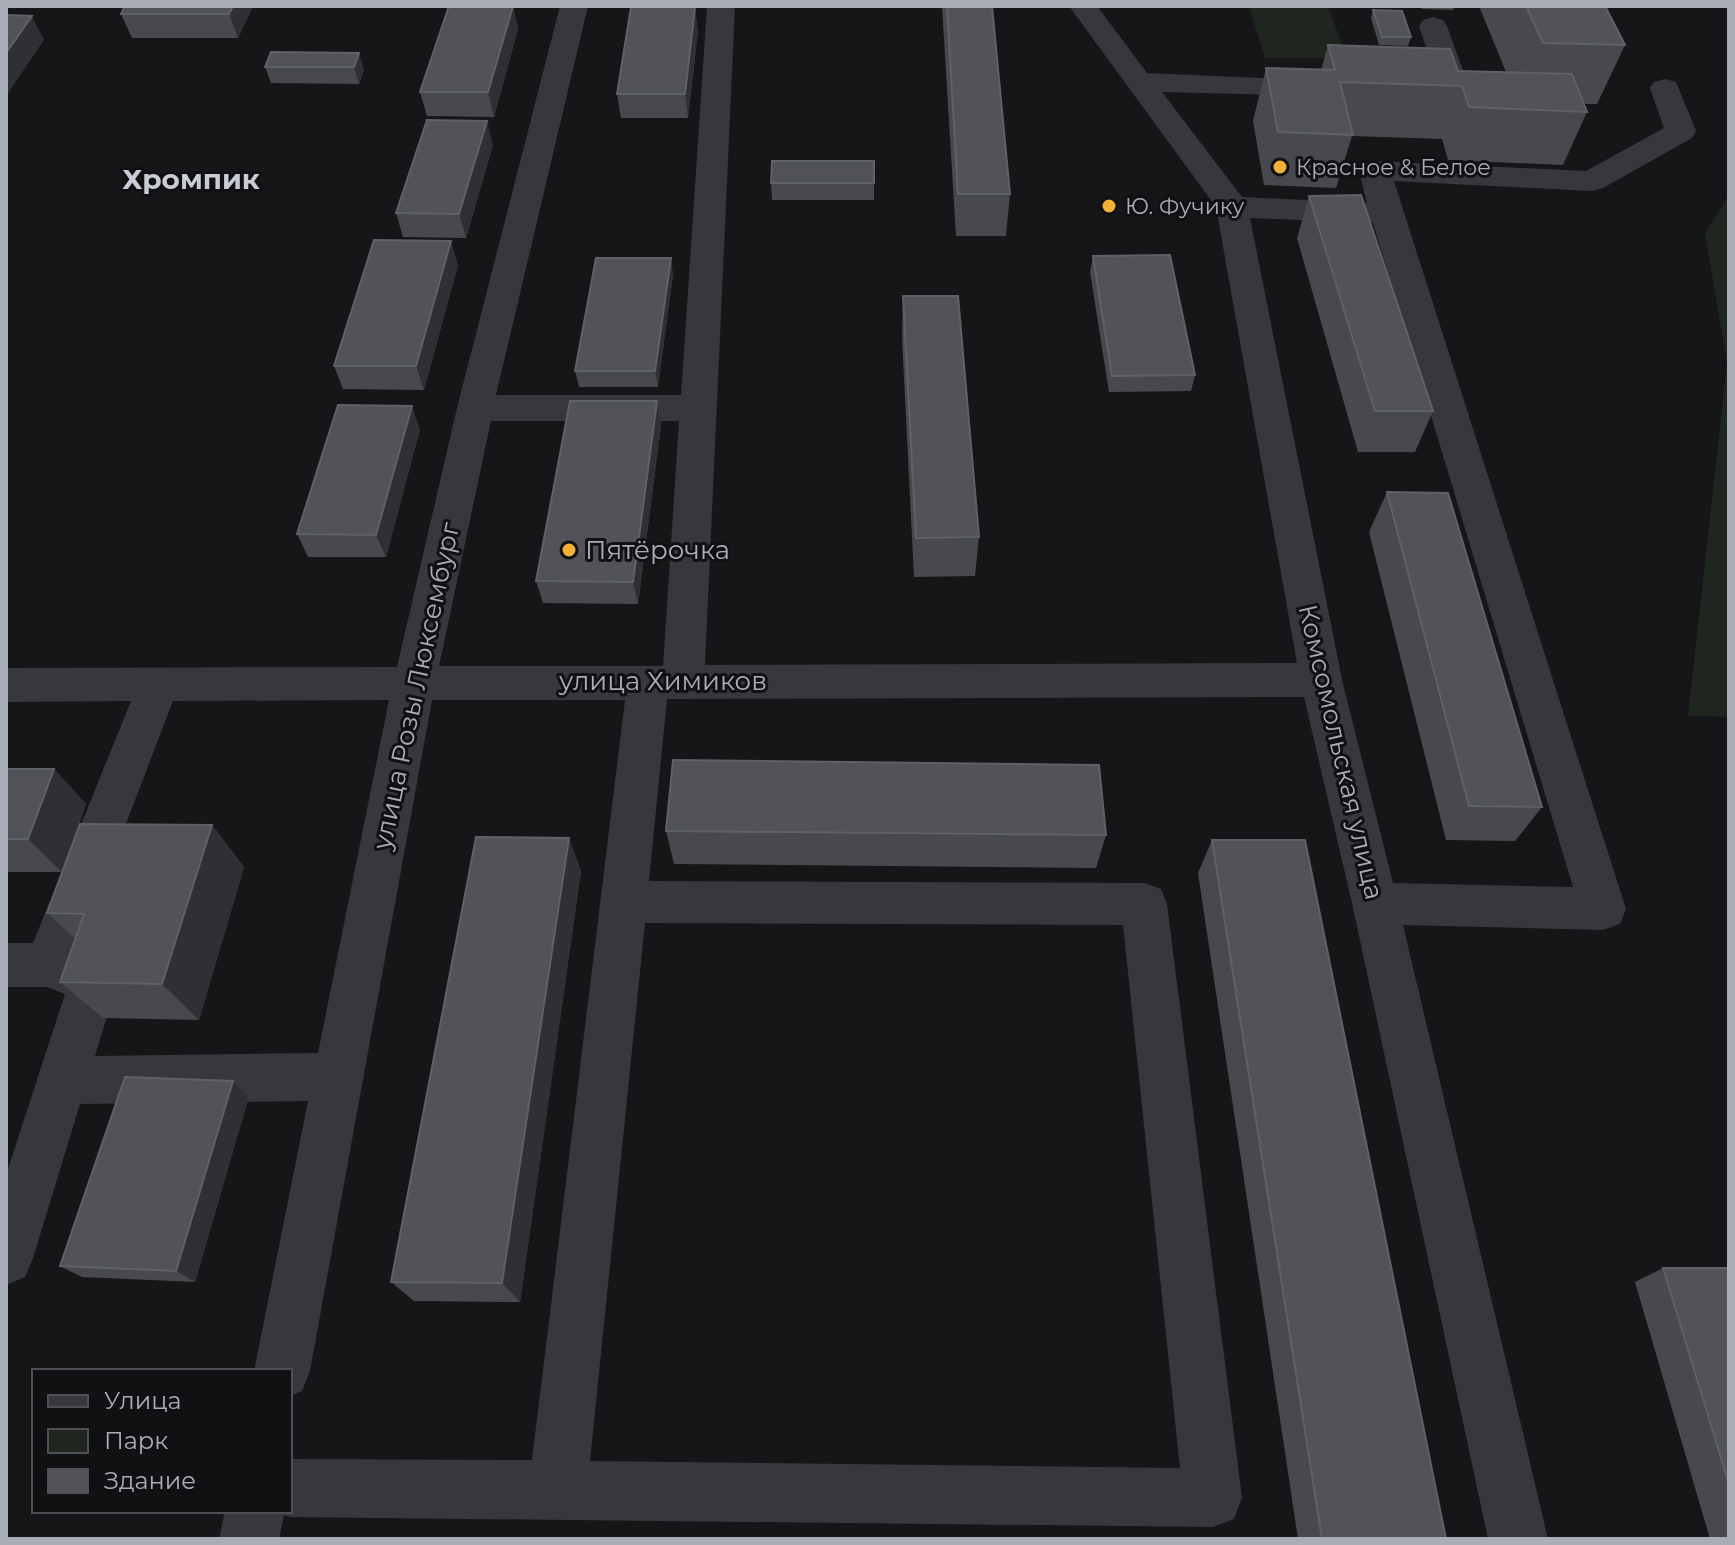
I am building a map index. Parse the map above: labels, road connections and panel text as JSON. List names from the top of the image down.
{
  "streets": {
    "street": ["улица Химиков", "улица Розы Люксембург", "Комсомольская улица"]
  },
  "crossings": [
    ["улица Химиков", "улица Розы Люксембург"],
    ["улица Химиков", "Комсомольская улица"]
  ],
  "districts": ["Хромпик"],
  "places": ["Красное & Белое", "Ю. Фучику", "Пятёрочка"],
  "legend": ["Улица", "Парк", "Здание"]
}
